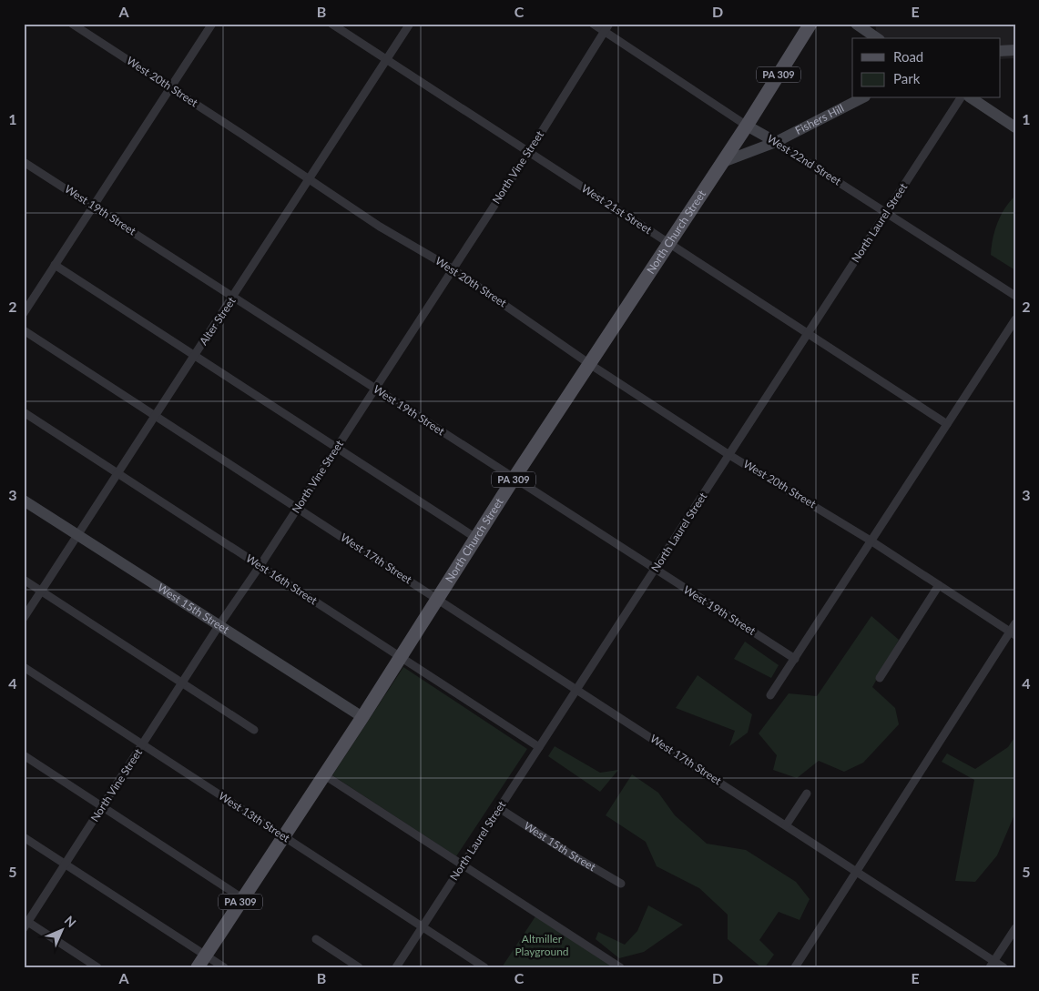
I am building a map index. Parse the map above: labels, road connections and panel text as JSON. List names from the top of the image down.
{
  "streets": {
    "main road": [
      "PA 309",
      "Fishers Hill",
      "West 22nd Street",
      "North Church Street",
      "West 15th Street"
    ],
    "street": [
      "West 20th Street",
      "North Vine Street",
      "West 21st Street",
      "West 19th Street",
      "North Laurel Street",
      "Alter Street",
      "West 17th Street",
      "West 16th Street",
      "West 13th Street"
    ]
  },
  "crossings": [
    ["West 20th Street", "North Vine Street"],
    ["West 20th Street", "North Laurel Street"],
    ["West 20th Street", "North Church Street"],
    ["West 20th Street", "Alter Street"],
    ["Fishers Hill", "West 22nd Street"],
    ["Fishers Hill", "North Church Street"],
    ["West 22nd Street", "North Vine Street"],
    ["West 22nd Street", "North Laurel Street"],
    ["West 22nd Street", "North Church Street"],
    ["North Vine Street", "West 21st Street"],
    ["North Vine Street", "West 19th Street"],
    ["North Vine Street", "West 17th Street"],
    ["North Vine Street", "West 16th Street"],
    ["North Vine Street", "West 15th Street"],
    ["North Vine Street", "West 13th Street"],
    ["West 21st Street", "North Laurel Street"],
    ["West 21st Street", "North Church Street"],
    ["West 21st Street", "Alter Street"],
    ["West 19th Street", "North Laurel Street"],
    ["West 19th Street", "North Church Street"],
    ["West 19th Street", "Alter Street"],
    ["North Laurel Street", "West 17th Street"],
    ["North Laurel Street", "West 16th Street"],
    ["North Laurel Street", "West 15th Street"],
    ["North Laurel Street", "West 13th Street"],
    ["North Church Street", "West 17th Street"],
    ["North Church Street", "West 16th Street"],
    ["North Church Street", "West 15th Street"],
    ["North Church Street", "West 13th Street"],
    ["Alter Street", "West 17th Street"],
    ["Alter Street", "West 16th Street"],
    ["Alter Street", "West 15th Street"]
  ],
  "parks": ["Altmiller Playground"],
  "legend": ["Road", "Park"],
  "north": "top right",
  "grid": {
    "columns": [
      "A",
      "B",
      "C",
      "D",
      "E"
    ],
    "rows": [
      "1",
      "2",
      "3",
      "4",
      "5"
    ]
  }
}
